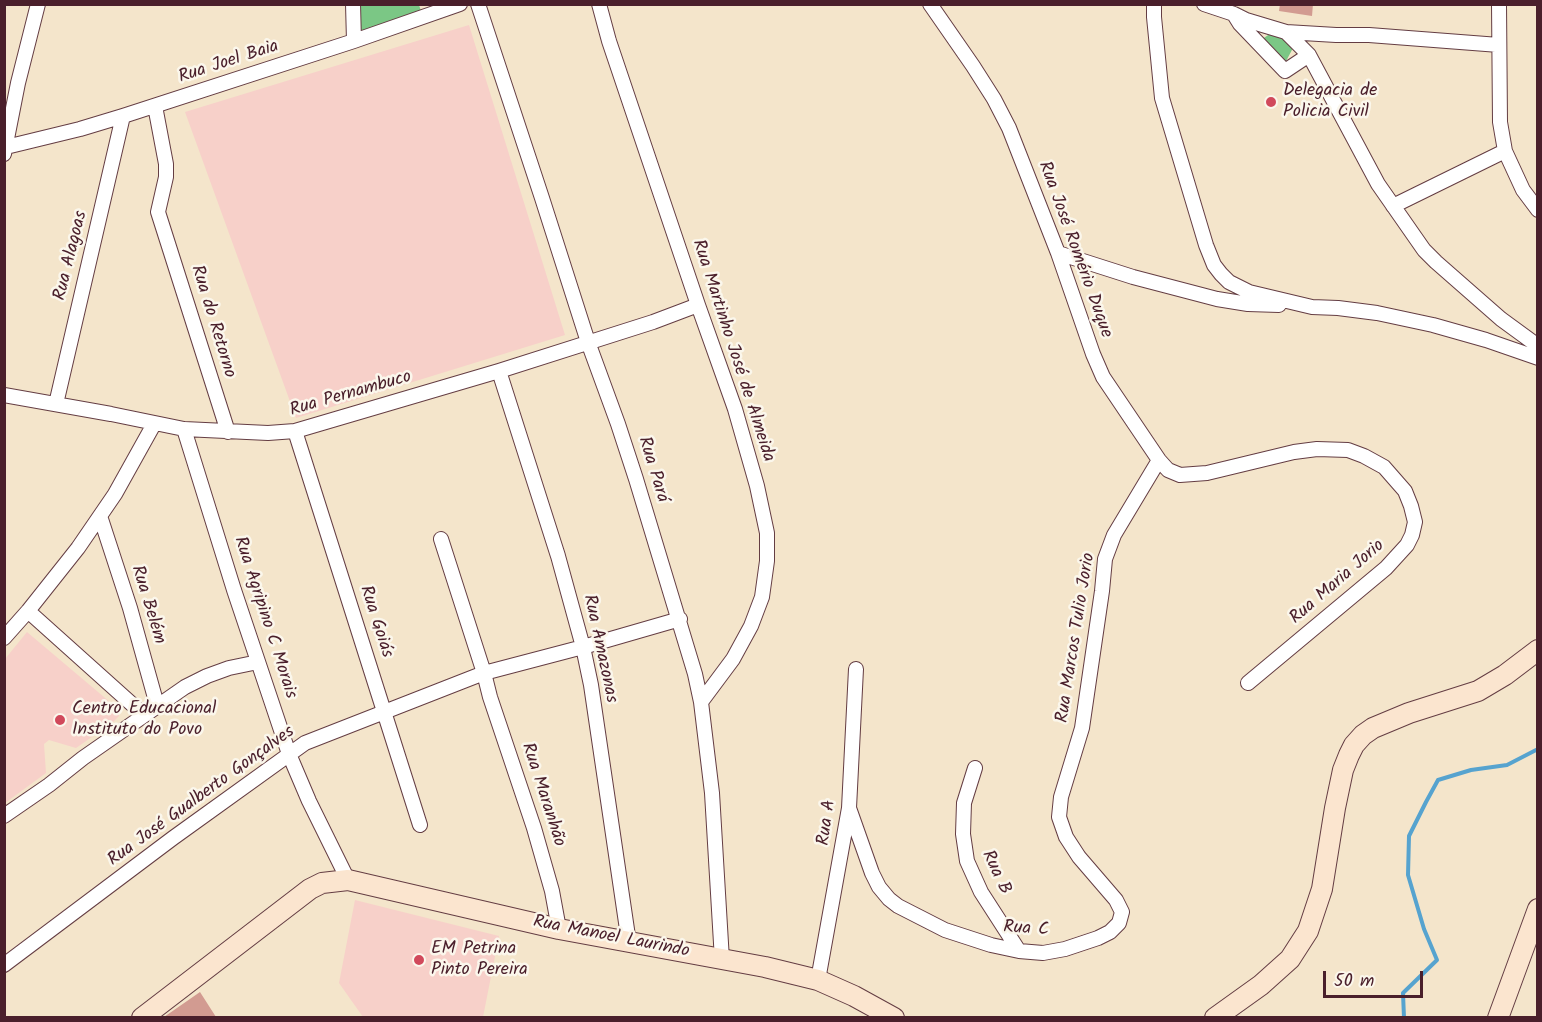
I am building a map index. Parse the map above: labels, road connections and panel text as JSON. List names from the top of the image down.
{
  "streets": {
    "street": [
      "Rua Joel Baia",
      "Rua José Romério Duque",
      "Rua Alagoas",
      "Rua do Retorno",
      "Rua Martinho José de Almeida",
      "Rua Pernambuco",
      "Rua Pará",
      "Rua Maria Jorio",
      "Rua Belém",
      "Rua Agripino C Morais",
      "Rua Goiás",
      "Rua Marcos Tulio Jorio",
      "Rua Amazonas",
      "Rua Maranhão",
      "Rua José Gualberto Gonçalves",
      "Rua A",
      "Rua B",
      "Rua C",
      "Rua Manoel Laurindo"
    ]
  },
  "crossings": [
    ["Rua Joel Baia", "Rua Alagoas"],
    ["Rua Joel Baia", "Rua do Retorno"],
    ["Rua José Romério Duque", "Rua Maria Jorio"],
    ["Rua José Romério Duque", "Rua Marcos Tulio Jorio"],
    ["Rua Alagoas", "Rua Pernambuco"],
    ["Rua do Retorno", "Rua Pernambuco"],
    ["Rua Martinho José de Almeida", "Rua Pernambuco"],
    ["Rua Martinho José de Almeida", "Rua Pará"],
    ["Rua Pernambuco", "Rua Pará"],
    ["Rua Pernambuco", "Rua Agripino C Morais"],
    ["Rua Pernambuco", "Rua Goiás"],
    ["Rua Pernambuco", "Rua Amazonas"],
    ["Rua Pará", "Rua José Gualberto Gonçalves"],
    ["Rua Pará", "Rua Manoel Laurindo"],
    ["Rua Agripino C Morais", "Rua José Gualberto Gonçalves"],
    ["Rua Agripino C Morais", "Rua Manoel Laurindo"],
    ["Rua Goiás", "Rua José Gualberto Gonçalves"],
    ["Rua Marcos Tulio Jorio", "Rua C"],
    ["Rua Amazonas", "Rua José Gualberto Gonçalves"],
    ["Rua Amazonas", "Rua Manoel Laurindo"],
    ["Rua Maranhão", "Rua José Gualberto Gonçalves"],
    ["Rua Maranhão", "Rua Manoel Laurindo"],
    ["Rua A", "Rua C"],
    ["Rua A", "Rua Manoel Laurindo"],
    ["Rua B", "Rua C"]
  ],
  "places": ["Delegacia de Policia Civil", "Centro Educacional Instituto do Povo", "EM Petrina Pinto Pereira"],
  "scale_bar": "50 m"
}
